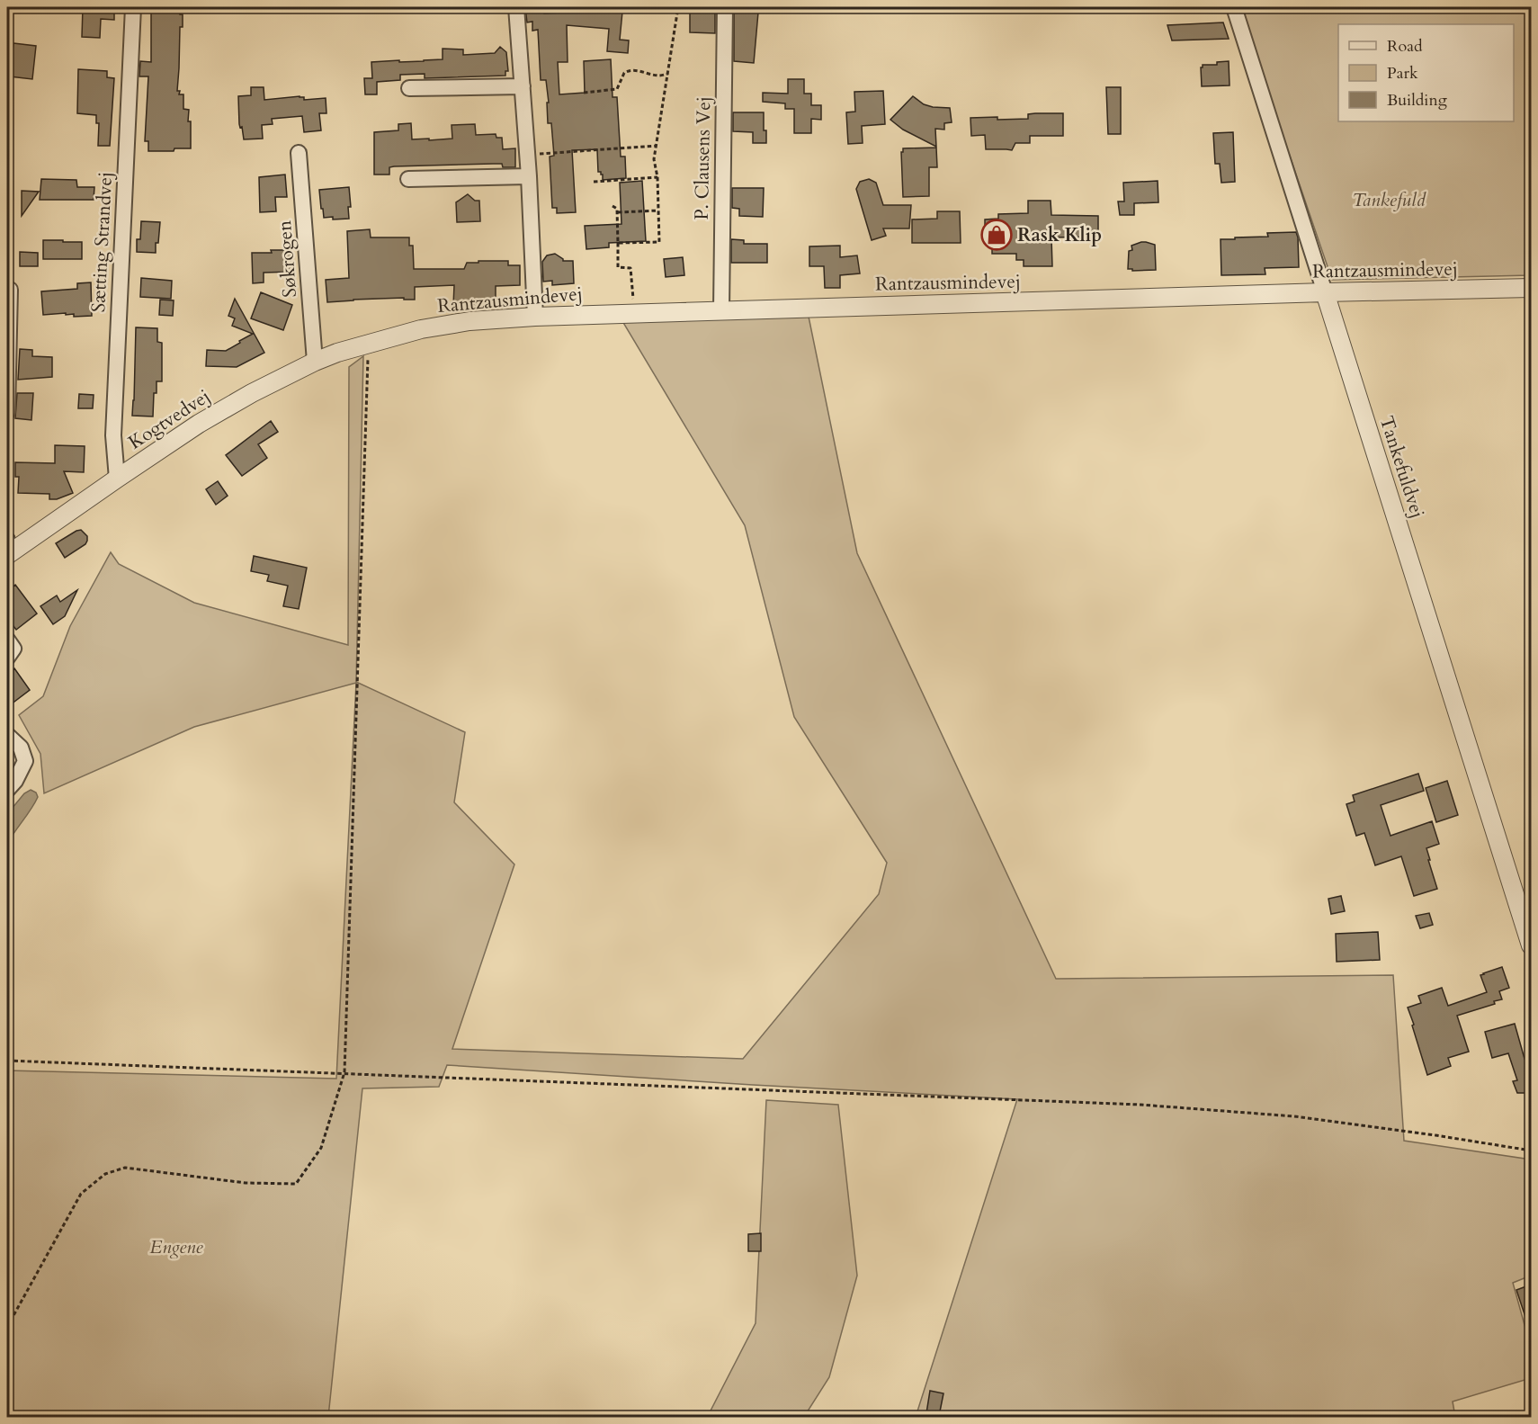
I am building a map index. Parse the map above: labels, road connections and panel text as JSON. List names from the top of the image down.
{
  "streets": {
    "street": [
      "P. Clausens Vej",
      "Sætting Strandvej",
      "Søkrogen",
      "Rantzausmindevej",
      "Kogtvedvej",
      "Tankefuldvej"
    ]
  },
  "crossings": [
    ["P. Clausens Vej", "Rantzausmindevej"],
    ["Sætting Strandvej", "Kogtvedvej"],
    ["Søkrogen", "Kogtvedvej"],
    ["Rantzausmindevej", "Kogtvedvej"],
    ["Rantzausmindevej", "Tankefuldvej"]
  ],
  "parks": ["Tankefuld", "Engene"],
  "places": {
    "shop": ["Rask Klip"]
  },
  "legend": ["Road", "Park", "Building"]
}
